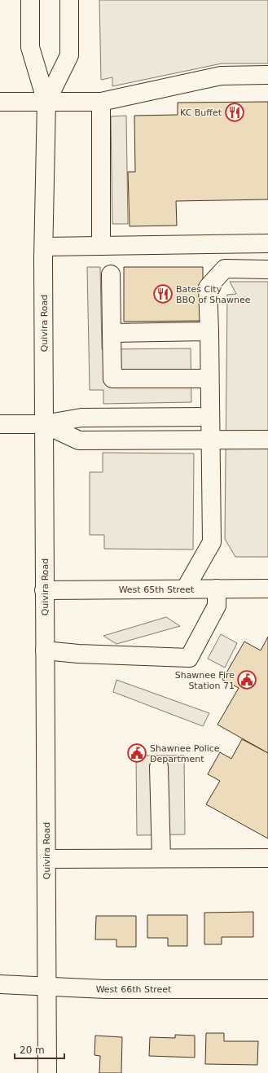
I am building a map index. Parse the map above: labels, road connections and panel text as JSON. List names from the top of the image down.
{
  "streets": {
    "main road": ["Quivira Road", "West 65th Street", "West 66th Street"]
  },
  "crossings": [
    ["Quivira Road", "West 65th Street"],
    ["Quivira Road", "West 66th Street"]
  ],
  "places": {
    "restaurant": ["KC Buffet", "Bates City BBQ of Shawnee"],
    "public building": ["Shawnee Fire Station 71", "Shawnee Police Department"]
  },
  "scale_bar": "20 m"
}
